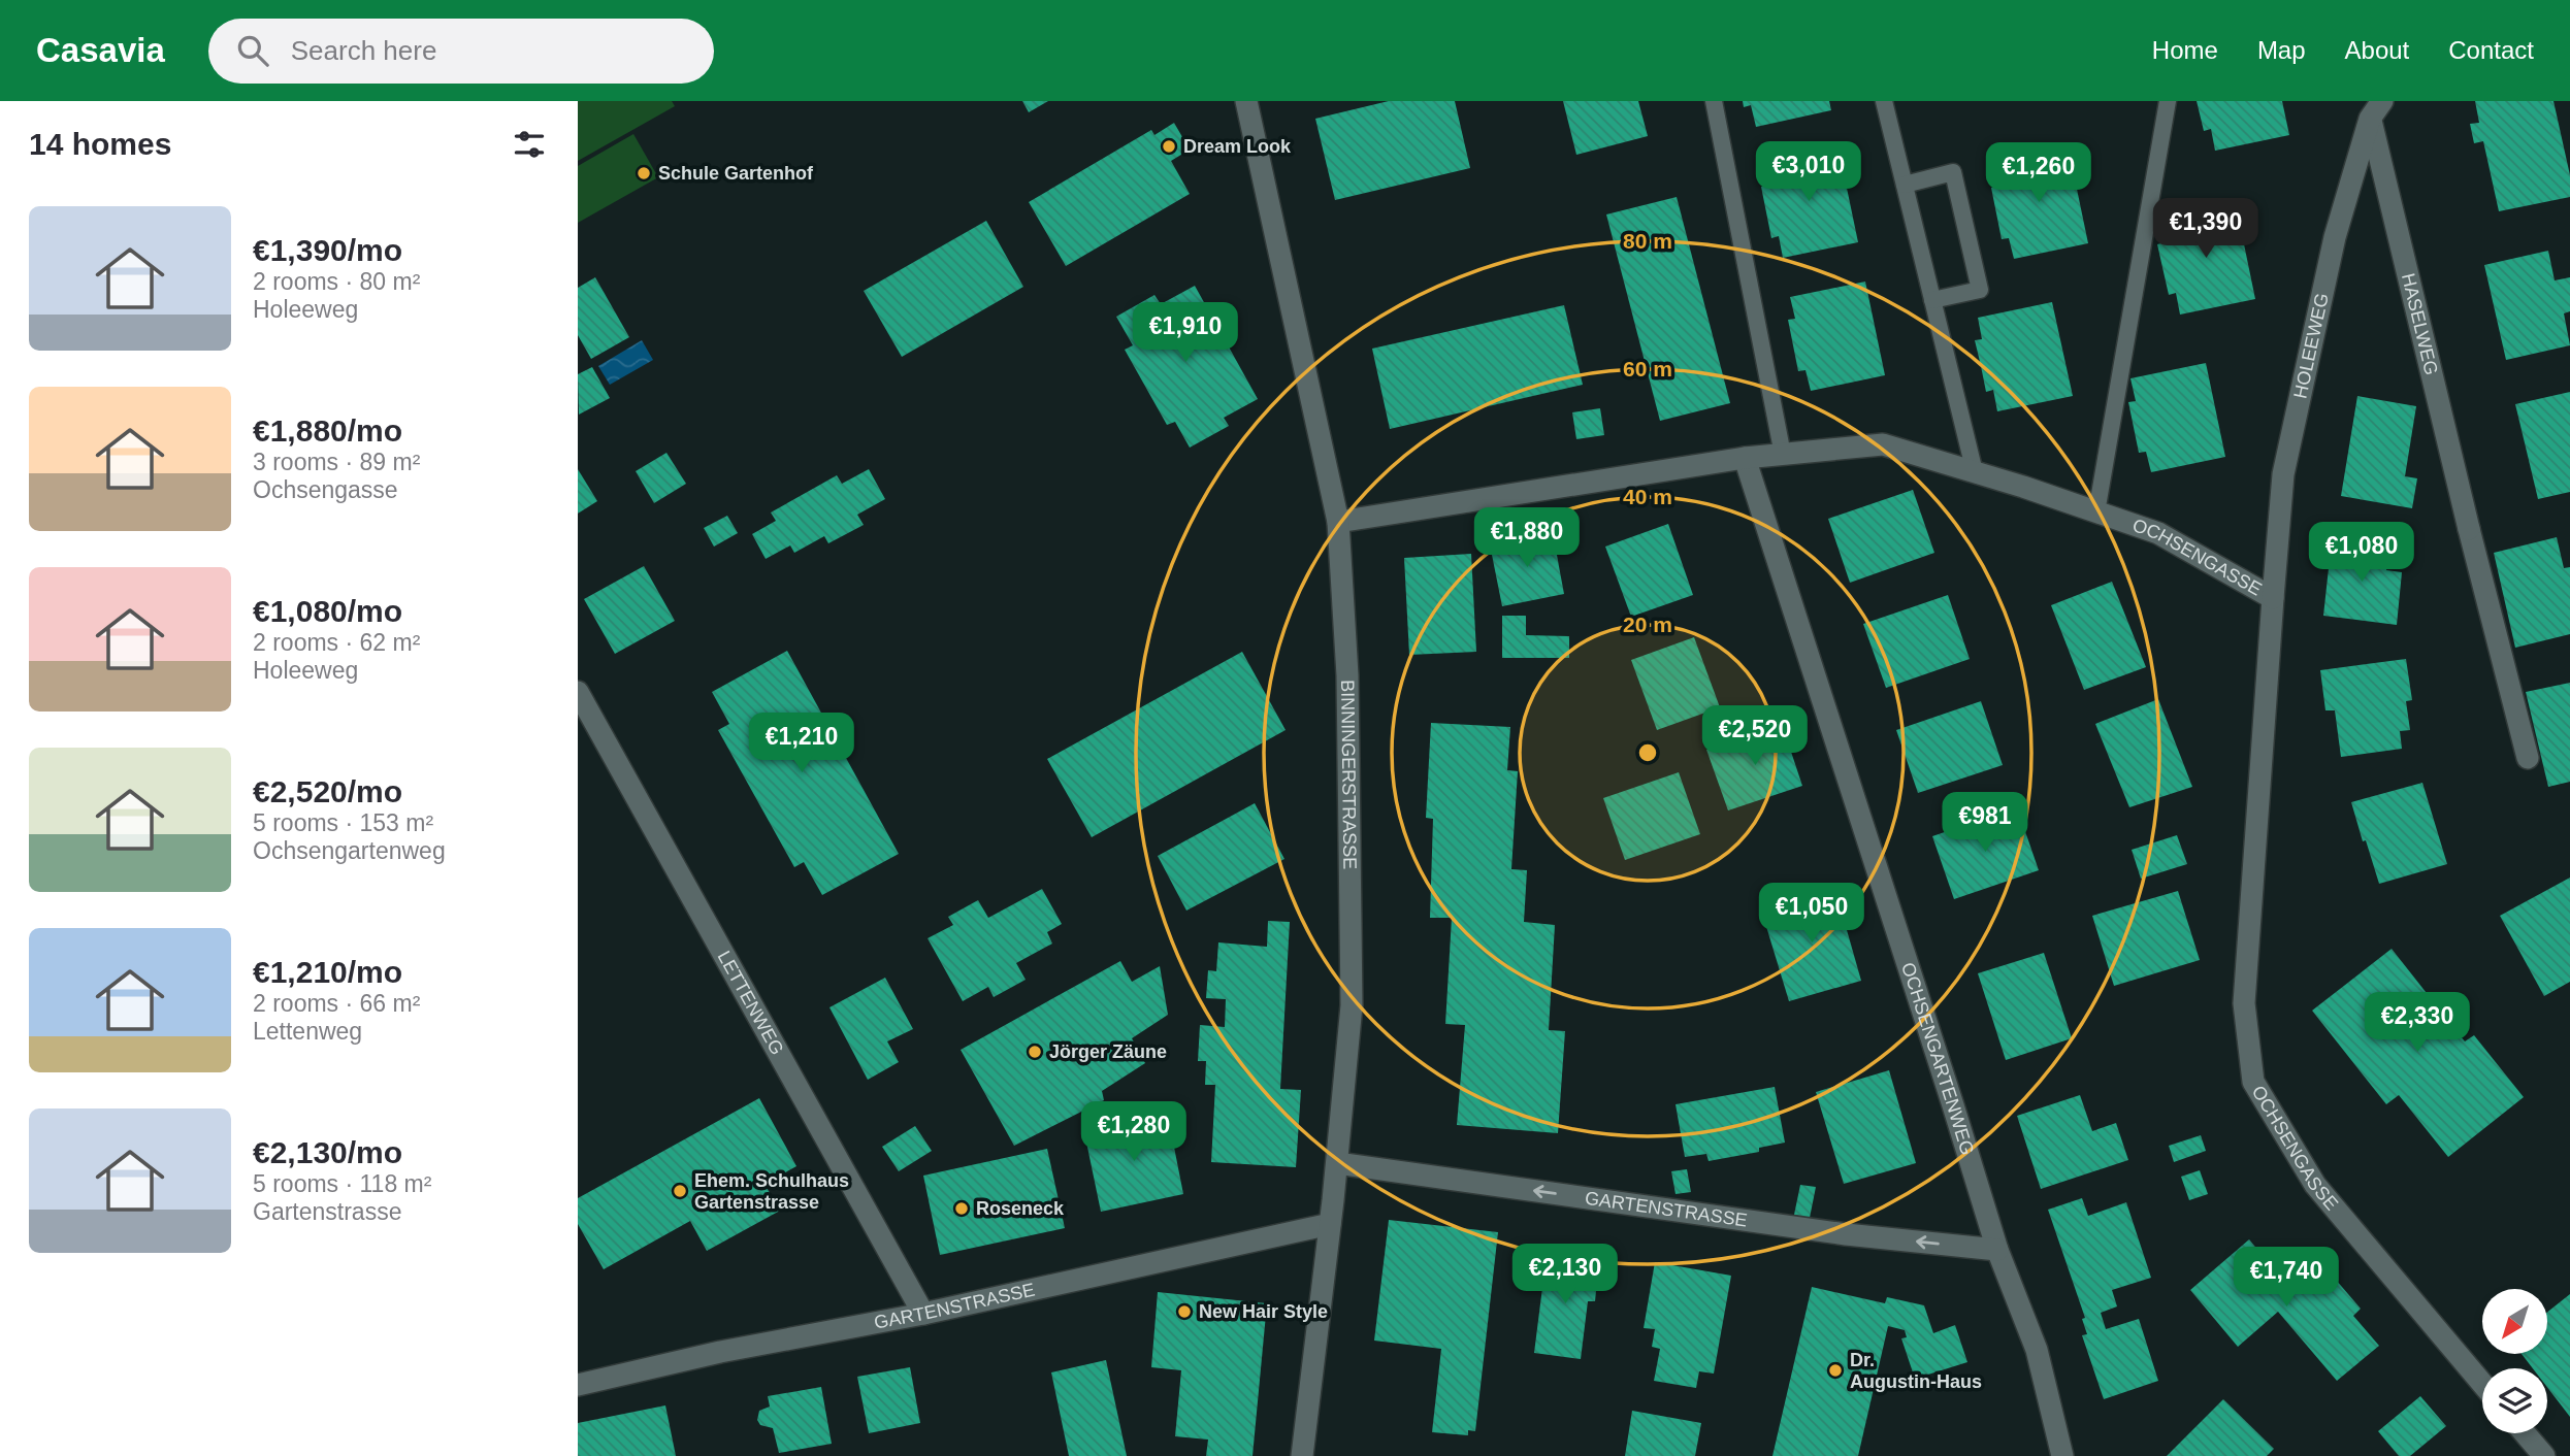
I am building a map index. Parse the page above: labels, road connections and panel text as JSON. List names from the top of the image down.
{
  "streets": {
    "street": [
      "HASELWEG",
      "HOLEEWEG",
      "OCHSENGASSE",
      "BINNINGERSTRASSE",
      "LETTENWEG",
      "OCHSENGARTENWEG",
      "GARTENSTRASSE"
    ]
  },
  "crossings": [
    ["HASELWEG", "HOLEEWEG"],
    ["HOLEEWEG", "OCHSENGASSE"],
    ["OCHSENGASSE", "BINNINGERSTRASSE"],
    ["OCHSENGASSE", "OCHSENGARTENWEG"],
    ["BINNINGERSTRASSE", "GARTENSTRASSE"],
    ["LETTENWEG", "GARTENSTRASSE"],
    ["OCHSENGARTENWEG", "GARTENSTRASSE"]
  ],
  "one_way": ["GARTENSTRASSE"],
  "places": [
    "Dream Look",
    "Schule Gartenhof",
    "Jörger Zäune",
    "Ehem. Schulhaus Gartenstrasse",
    "Roseneck",
    "New Hair Style",
    "Dr. Augustin-Haus"
  ],
  "north": "bottom left",
  "page": {
    "header": "Casavia",
    "search": "Search here",
    "nav": [
      "Home",
      "Map",
      "About",
      "Contact"
    ],
    "heading": "14 homes",
    "price": [
      "€3,010",
      "€1,260",
      "€1,390",
      "€1,910",
      "€1,880",
      "€1,080",
      "€2,520",
      "€1,210",
      "€981",
      "€1,050",
      "€2,330",
      "€1,280",
      "€2,130",
      "€1,740"
    ],
    "list": [
      {
        "name": "€1,390/mo",
        "note": "2 rooms · 80 m² · Holeeweg"
      },
      {
        "name": "€1,880/mo",
        "note": "3 rooms · 89 m² · Ochsengasse"
      },
      {
        "name": "€1,080/mo",
        "note": "2 rooms · 62 m² · Holeeweg"
      },
      {
        "name": "€2,520/mo",
        "note": "5 rooms · 153 m² · Ochsengartenweg"
      },
      {
        "name": "€1,210/mo",
        "note": "2 rooms · 66 m² · Lettenweg"
      },
      {
        "name": "€2,130/mo",
        "note": "5 rooms · 118 m² · Gartenstrasse"
      }
    ]
  },
  "rings": [
    "80 m",
    "60 m",
    "40 m",
    "20 m"
  ]
}
